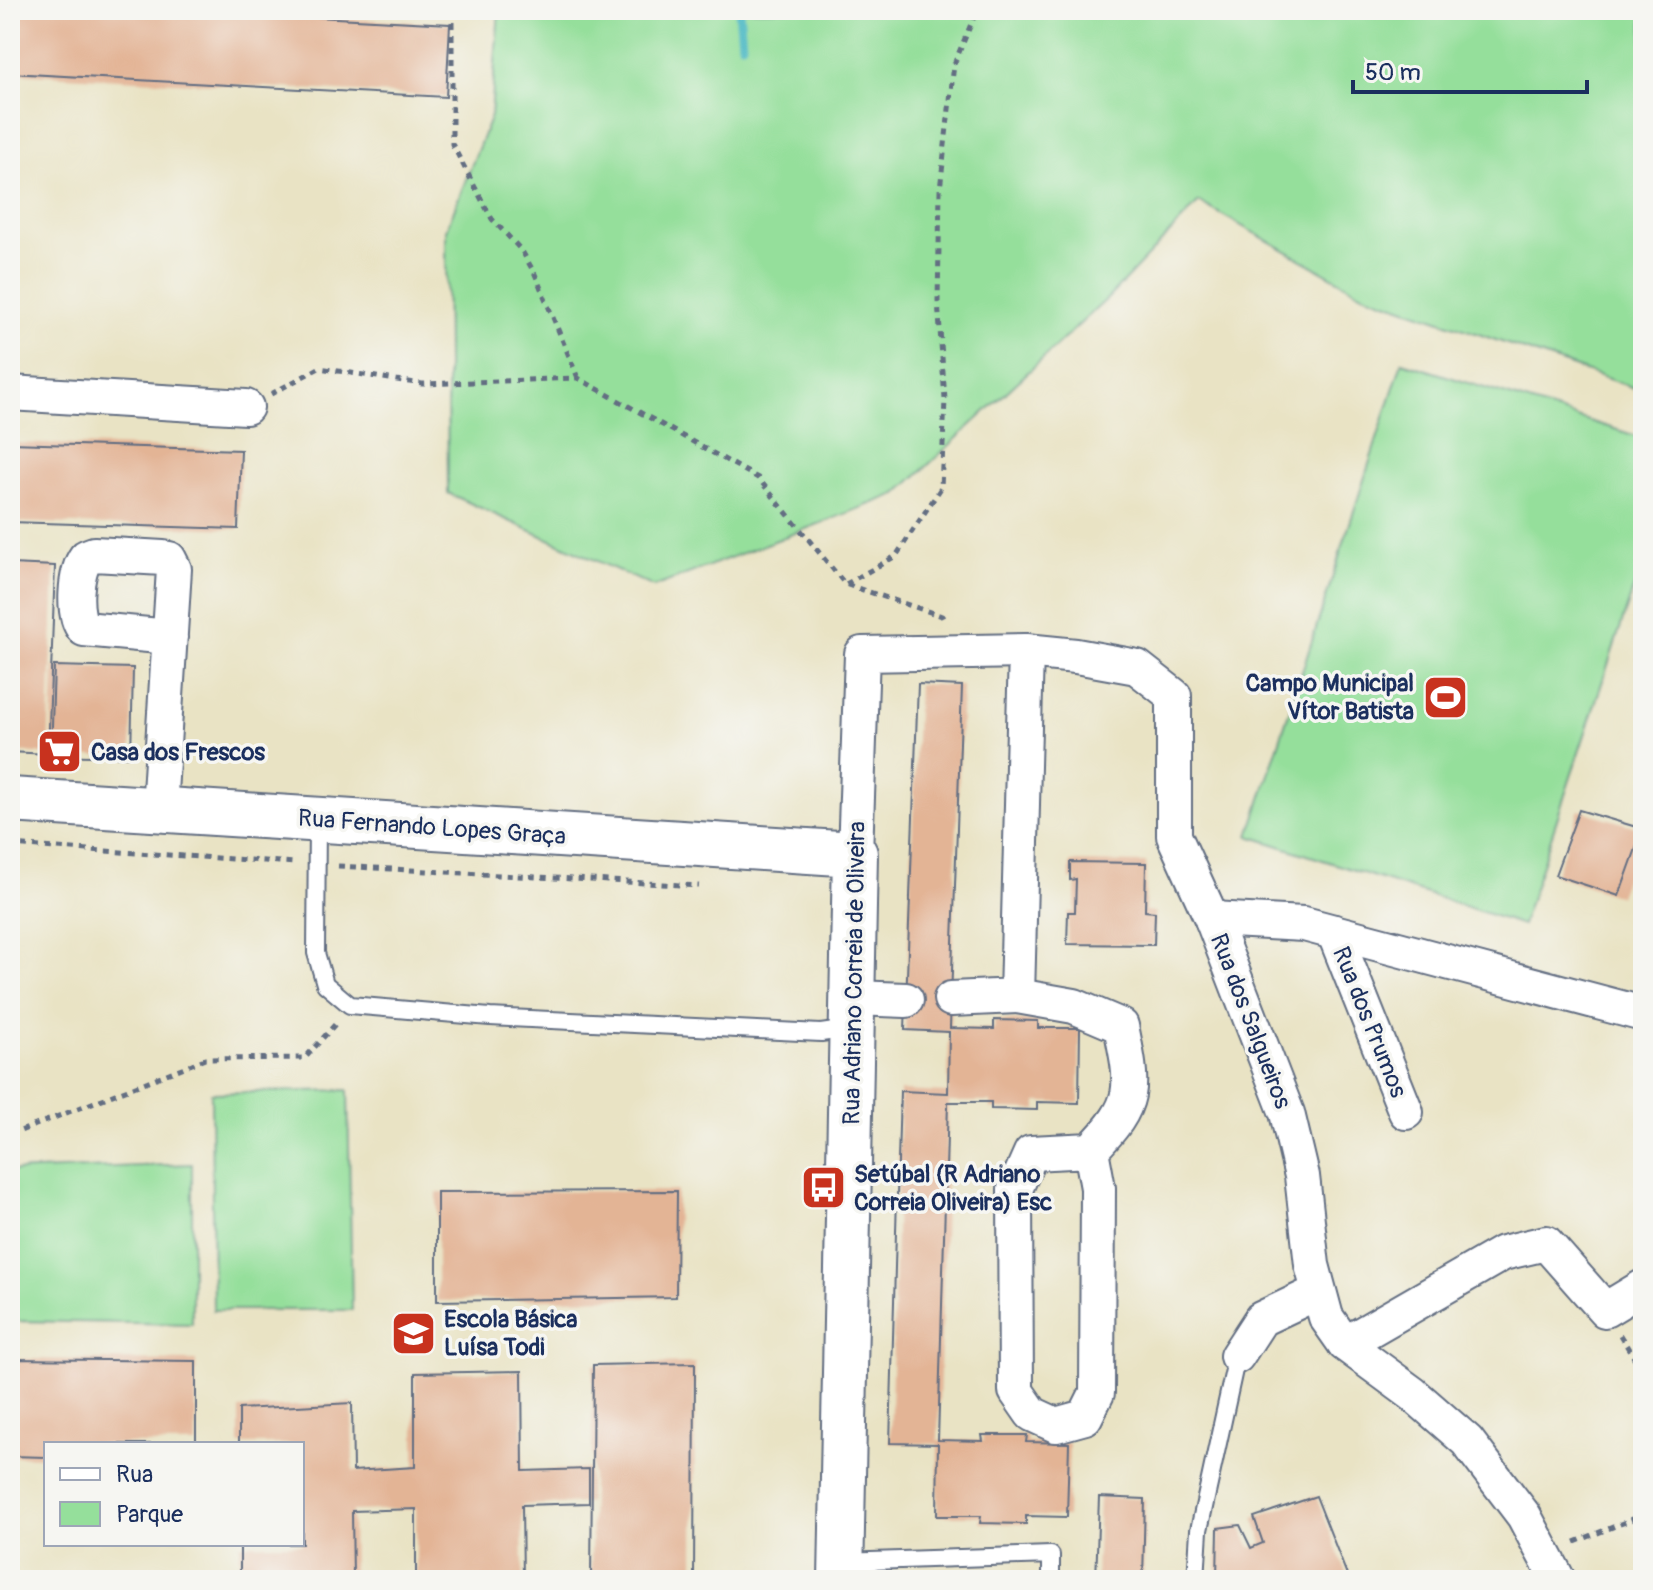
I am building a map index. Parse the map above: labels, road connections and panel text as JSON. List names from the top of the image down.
{
  "streets": {
    "street": [
      "Rua Fernando Lopes Graça",
      "Rua Adriano Correia de Oliveira",
      "Rua dos Salgueiros",
      "Rua dos Prumos"
    ]
  },
  "crossings": [
    ["Rua Fernando Lopes Graça", "Rua Adriano Correia de Oliveira"],
    ["Rua Adriano Correia de Oliveira", "Rua dos Salgueiros"]
  ],
  "places": {
    "sports": ["Campo Municipal Vítor Batista"],
    "supermarket": ["Casa dos Frescos"],
    "bus stop": ["Setúbal (R Adriano Correia Oliveira) Esc"],
    "school or university": ["Escola Básica Luísa Todi"]
  },
  "legend": ["Rua", "Parque"],
  "scale_bar": "50 m"
}
